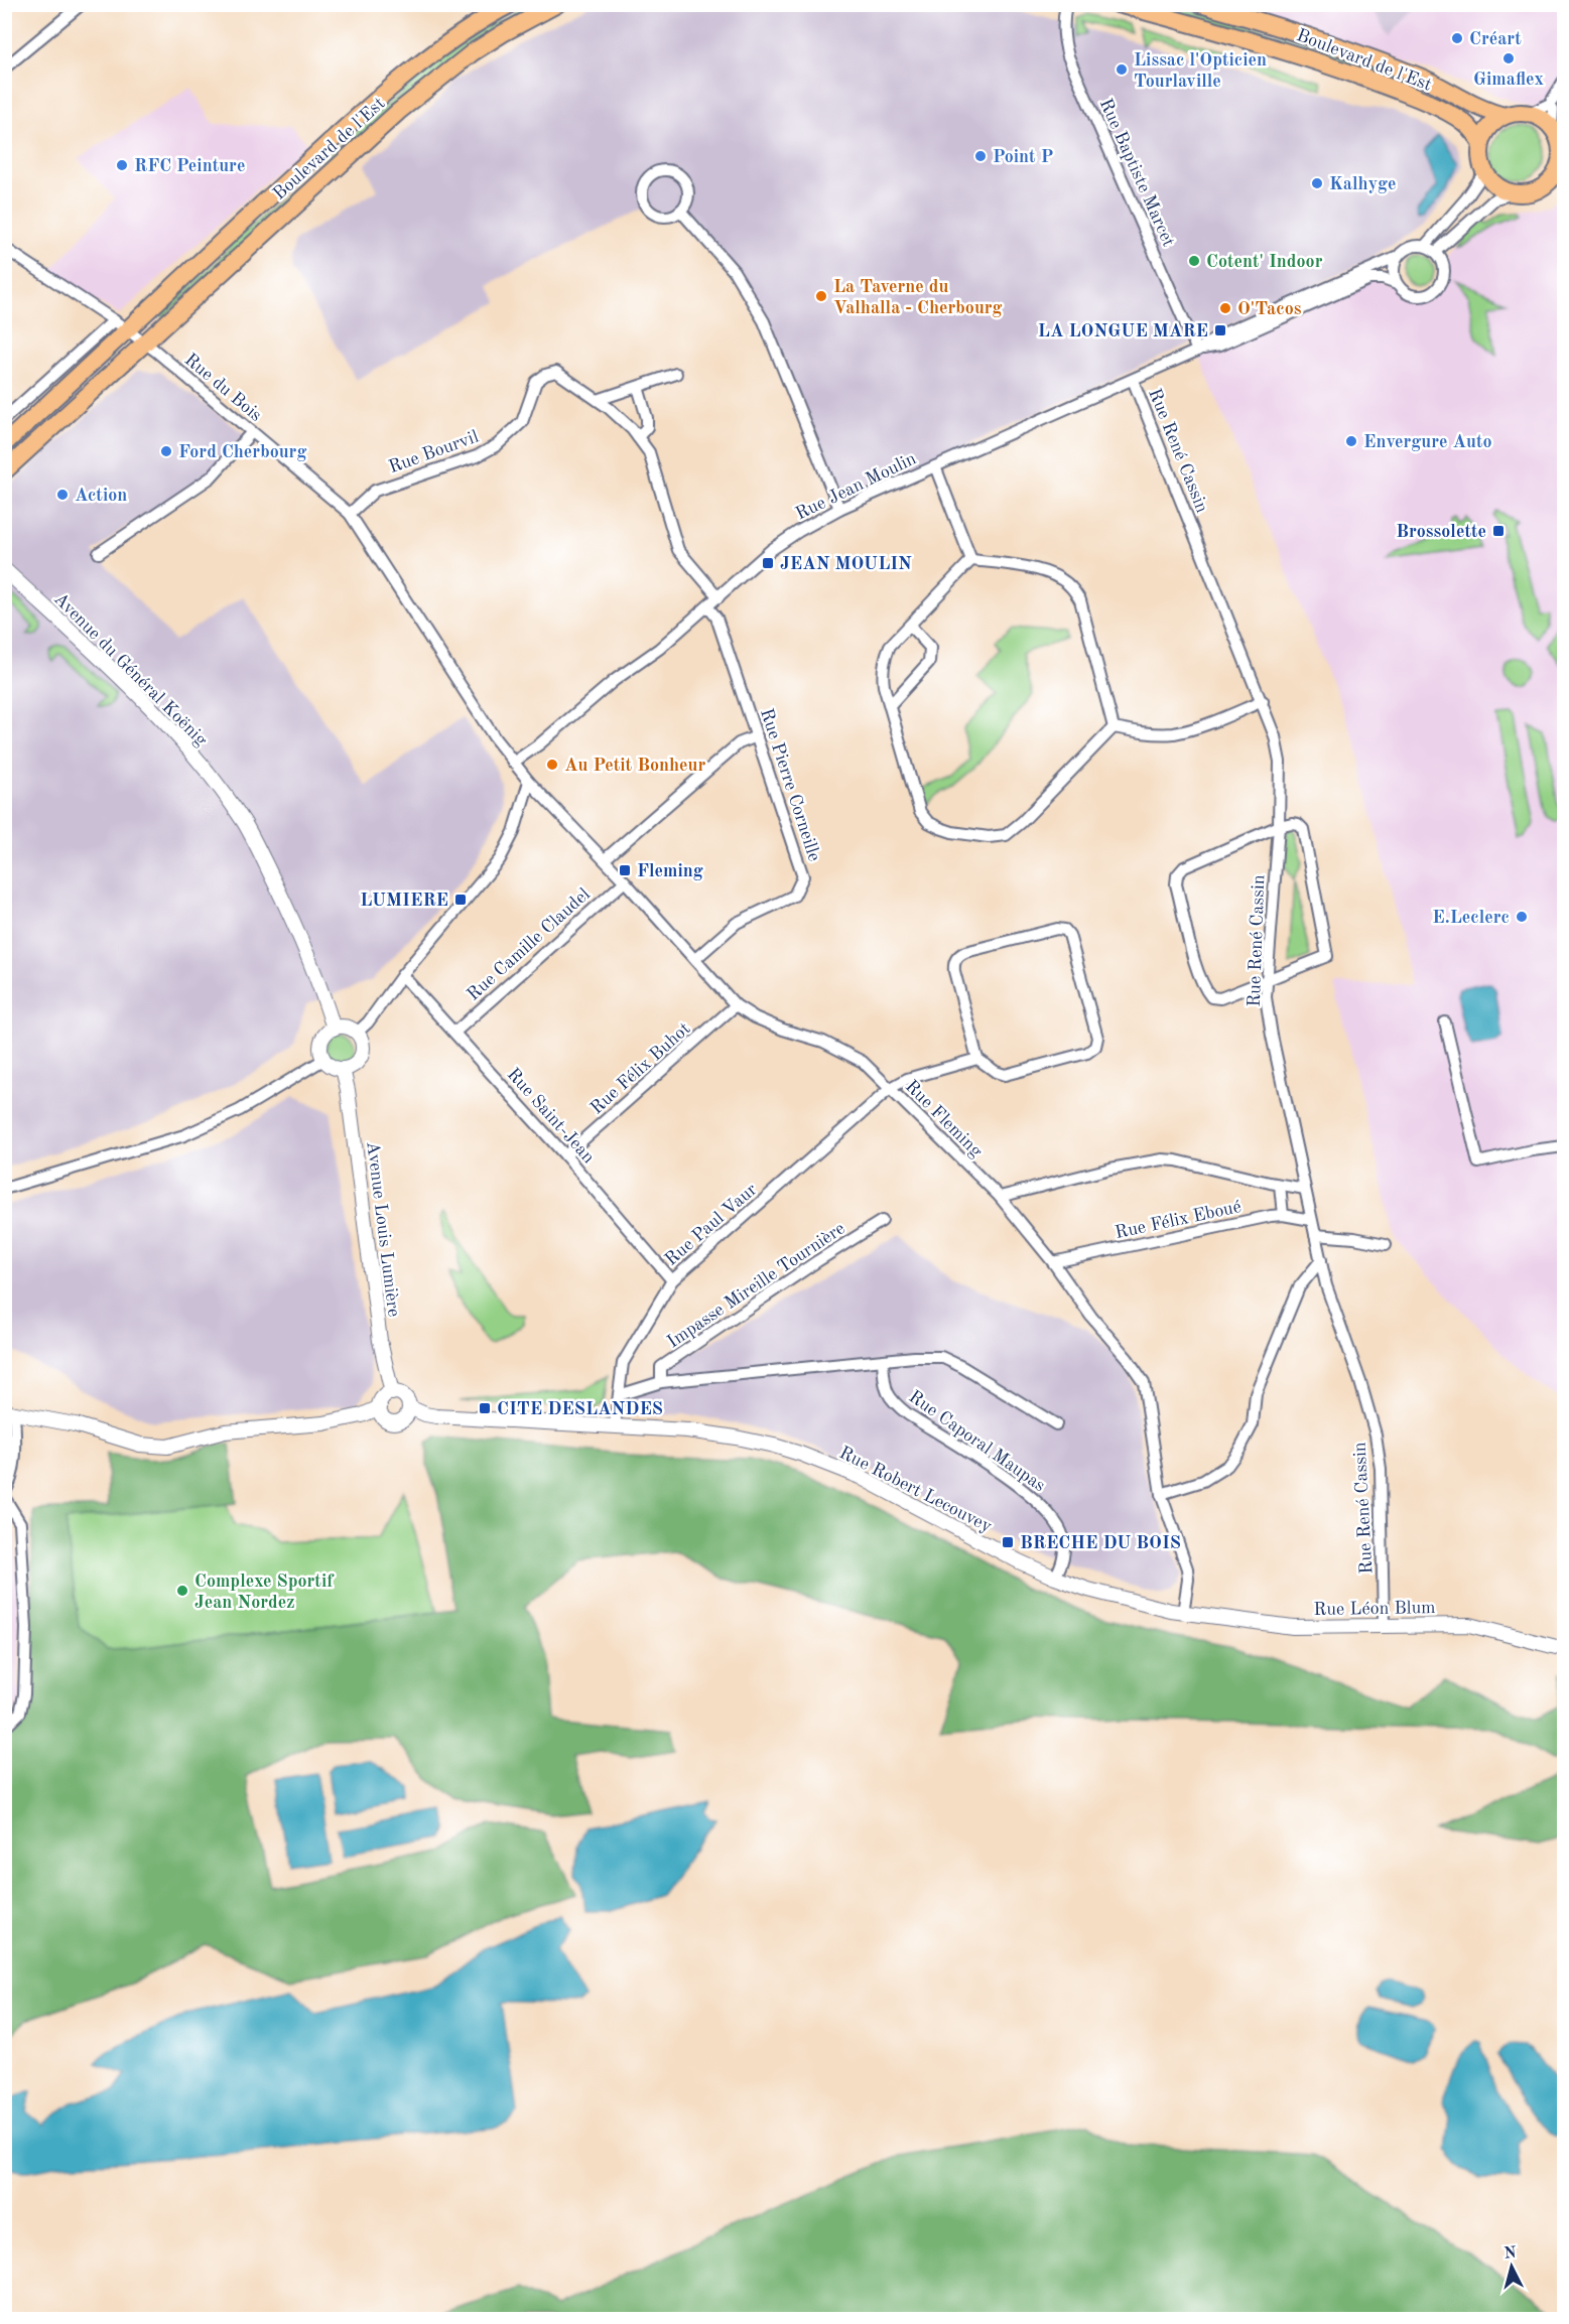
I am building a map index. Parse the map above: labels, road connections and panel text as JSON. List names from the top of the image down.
{
  "streets": {
    "main road": ["Boulevard de l'Est"],
    "street": [
      "Rue Baptiste Marcet",
      "Rue du Bois",
      "Rue René Cassin",
      "Rue Bourvil",
      "Rue Jean Moulin",
      "Avenue du Général Koënig",
      "Rue Pierre Corneille",
      "Rue Camille Claudel",
      "Rue Félix Buhot",
      "Rue Saint-Jean",
      "Rue Fleming",
      "Rue Félix Eboué",
      "Rue Paul Vaur",
      "Avenue Louis Lumière",
      "Impasse Mireille Tournière",
      "Rue Caporal Maupas",
      "Rue Robert Lecouvey",
      "Rue Léon Blum"
    ]
  },
  "crossings": [
    ["Boulevard de l'Est", "Rue du Bois"],
    ["Boulevard de l'Est", "Rue Jean Moulin"],
    ["Rue Baptiste Marcet", "Rue Jean Moulin"],
    ["Rue du Bois", "Rue Bourvil"],
    ["Rue du Bois", "Rue Jean Moulin"],
    ["Rue du Bois", "Rue Fleming"],
    ["Rue René Cassin", "Rue Jean Moulin"],
    ["Rue René Cassin", "Rue Félix Eboué"],
    ["Rue René Cassin", "Rue Léon Blum"],
    ["Rue Bourvil", "Rue Jean Moulin"],
    ["Rue Jean Moulin", "Rue Pierre Corneille"],
    ["Rue Jean Moulin", "Rue Fleming"],
    ["Avenue du Général Koënig", "Avenue Louis Lumière"],
    ["Rue Pierre Corneille", "Rue Fleming"],
    ["Rue Camille Claudel", "Rue Saint-Jean"],
    ["Rue Camille Claudel", "Rue Fleming"],
    ["Rue Félix Buhot", "Rue Saint-Jean"],
    ["Rue Félix Buhot", "Rue Fleming"],
    ["Rue Saint-Jean", "Rue Paul Vaur"],
    ["Rue Fleming", "Rue Félix Eboué"],
    ["Rue Fleming", "Rue Paul Vaur"],
    ["Rue Fleming", "Rue Robert Lecouvey"],
    ["Rue Fleming", "Rue Léon Blum"],
    ["Rue Paul Vaur", "Rue Robert Lecouvey"],
    ["Avenue Louis Lumière", "Rue Robert Lecouvey"],
    ["Rue Caporal Maupas", "Rue Robert Lecouvey"],
    ["Rue Robert Lecouvey", "Rue Léon Blum"]
  ],
  "places": {
    "other": [
      "Créart",
      "Gimaflex",
      "Lissac l'Opticien Tourlaville",
      "Point P",
      "RFC Peinture",
      "Kalhyge",
      "Cotent' Indoor",
      "La Taverne du Valhalla - Cherbourg",
      "O'Tacos",
      "Envergure Auto",
      "Ford Cherbourg",
      "Action",
      "Au Petit Bonheur",
      "E.Leclerc",
      "Complexe Sportif Jean Nordez"
    ],
    "transit": [
      "LA LONGUE MARE",
      "Brossolette",
      "JEAN MOULIN",
      "Fleming",
      "LUMIERE",
      "CITE DESLANDES",
      "BRECHE DU BOIS"
    ]
  },
  "north": "top"
}
